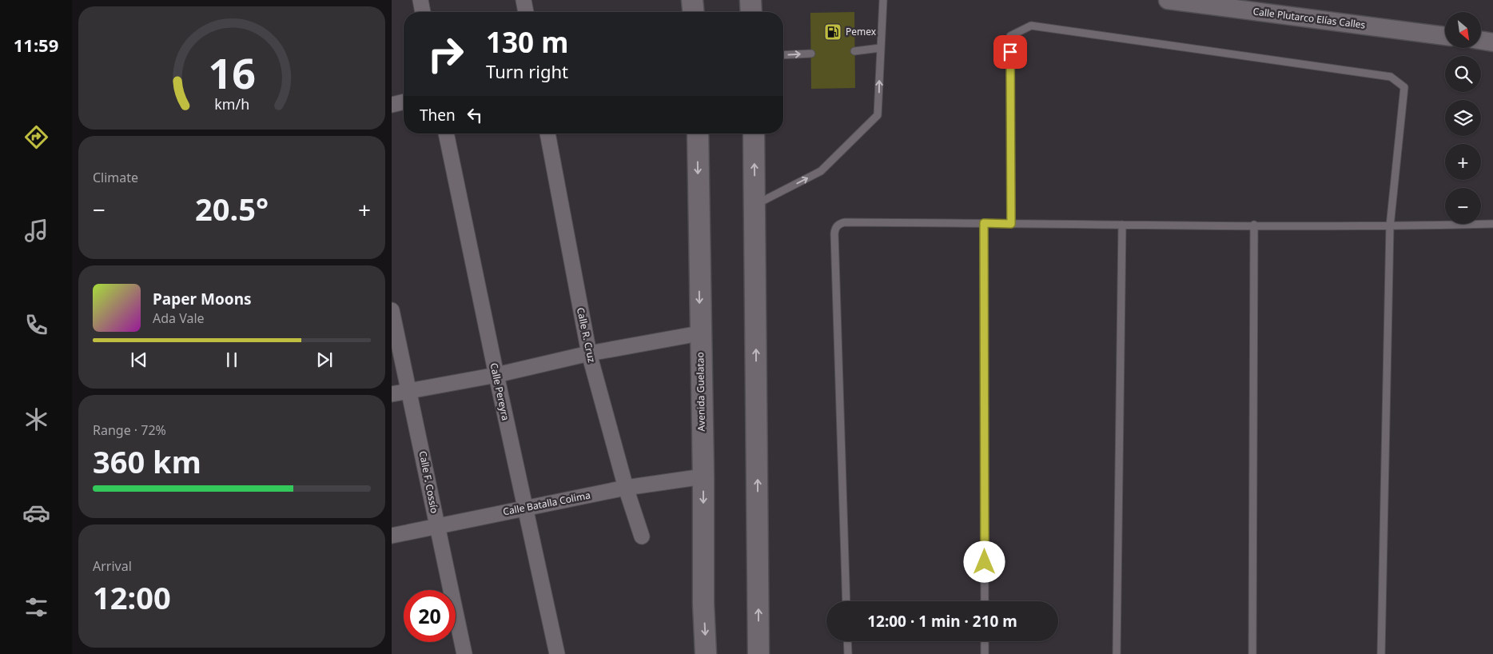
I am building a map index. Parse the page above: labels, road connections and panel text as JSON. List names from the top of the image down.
{
  "streets": {
    "main road": ["Avenida Guelatao"],
    "street": [
      "Calle Plutarco Elías Calles",
      "Calle R. Cruz",
      "Calle Pereyra",
      "Calle F. Cossío",
      "Calle Batalla Colima"
    ]
  },
  "crossings": [
    ["Calle R. Cruz", "Calle Batalla Colima"],
    ["Calle Pereyra", "Calle Batalla Colima"],
    ["Avenida Guelatao", "Calle Batalla Colima"],
    ["Calle F. Cossío", "Calle Batalla Colima"]
  ],
  "places": {
    "fuel station": ["Pemex"]
  },
  "north": "bottom right",
  "page": {
    "tabs": "11:59",
    "map_buttons": ["+", "−"],
    "turn": ["130 m", "Turn right"],
    "then": "Then",
    "tile": [
      "Climate",
      ["Range · 72%", "360 km"],
      ["Arrival", "12:00"]
    ],
    "heat": ["−", "20.5°", "+"],
    "song": ["Paper Moons", "Ada Vale"],
    "limit": "20",
    "trip": "12:00 · 1 min · 210 m",
    "gauge": ["16", "km/h"]
  }
}
